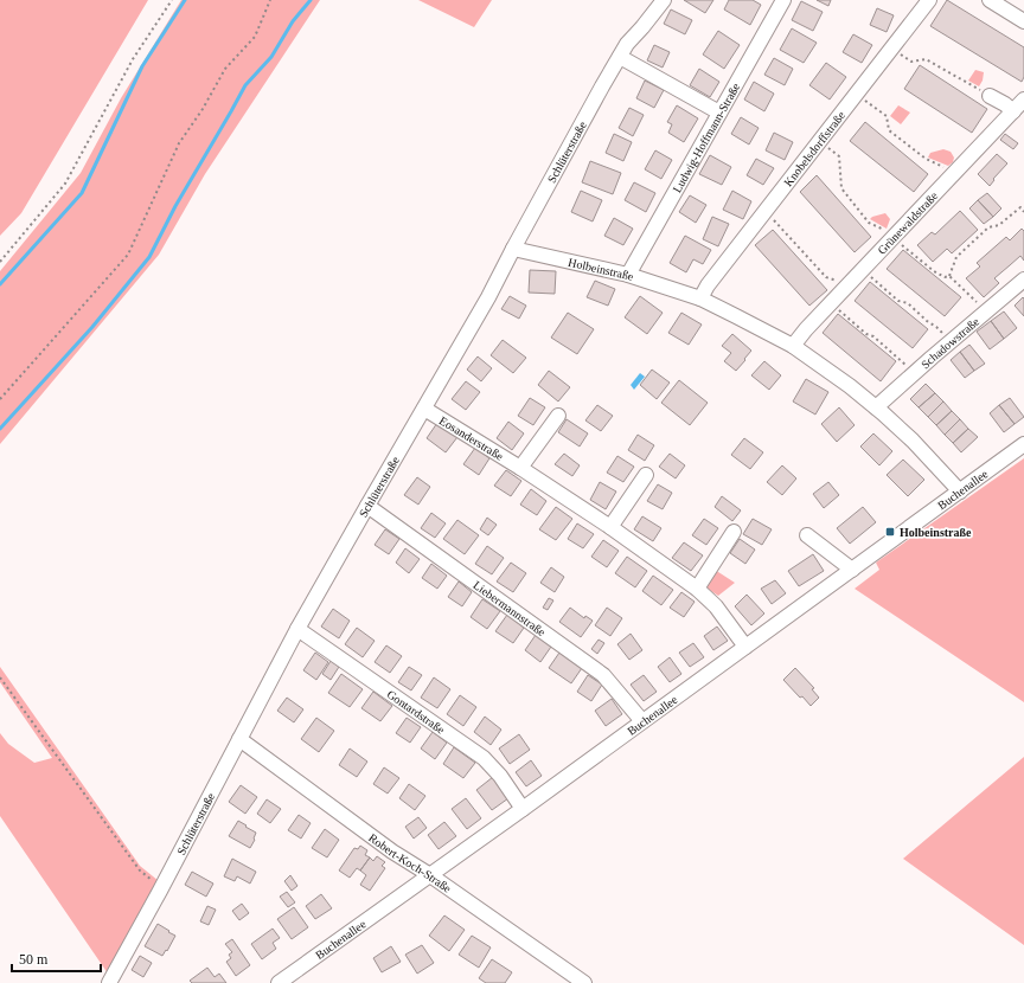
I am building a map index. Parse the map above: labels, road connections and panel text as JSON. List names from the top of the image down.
{
  "streets": {
    "street": [
      "Ludwig-Hoffmann-Straße",
      "Knobelsdorffstraße",
      "Schlüterstraße",
      "Grünewaldstraße",
      "Holbeinstraße",
      "Schadowstraße",
      "Eosanderstraße",
      "Buchenallee",
      "Liebermannstraße",
      "Gontardstraße",
      "Robert-Koch-Straße"
    ]
  },
  "crossings": [
    ["Ludwig-Hoffmann-Straße", "Holbeinstraße"],
    ["Knobelsdorffstraße", "Holbeinstraße"],
    ["Schlüterstraße", "Holbeinstraße"],
    ["Schlüterstraße", "Eosanderstraße"],
    ["Schlüterstraße", "Liebermannstraße"],
    ["Schlüterstraße", "Gontardstraße"],
    ["Schlüterstraße", "Robert-Koch-Straße"],
    ["Grünewaldstraße", "Holbeinstraße"],
    ["Holbeinstraße", "Schadowstraße"],
    ["Holbeinstraße", "Buchenallee"],
    ["Eosanderstraße", "Buchenallee"],
    ["Buchenallee", "Liebermannstraße"],
    ["Buchenallee", "Gontardstraße"],
    ["Buchenallee", "Robert-Koch-Straße"]
  ],
  "places": {
    "transit": ["Holbeinstraße"]
  },
  "scale_bar": "50 m"
}
